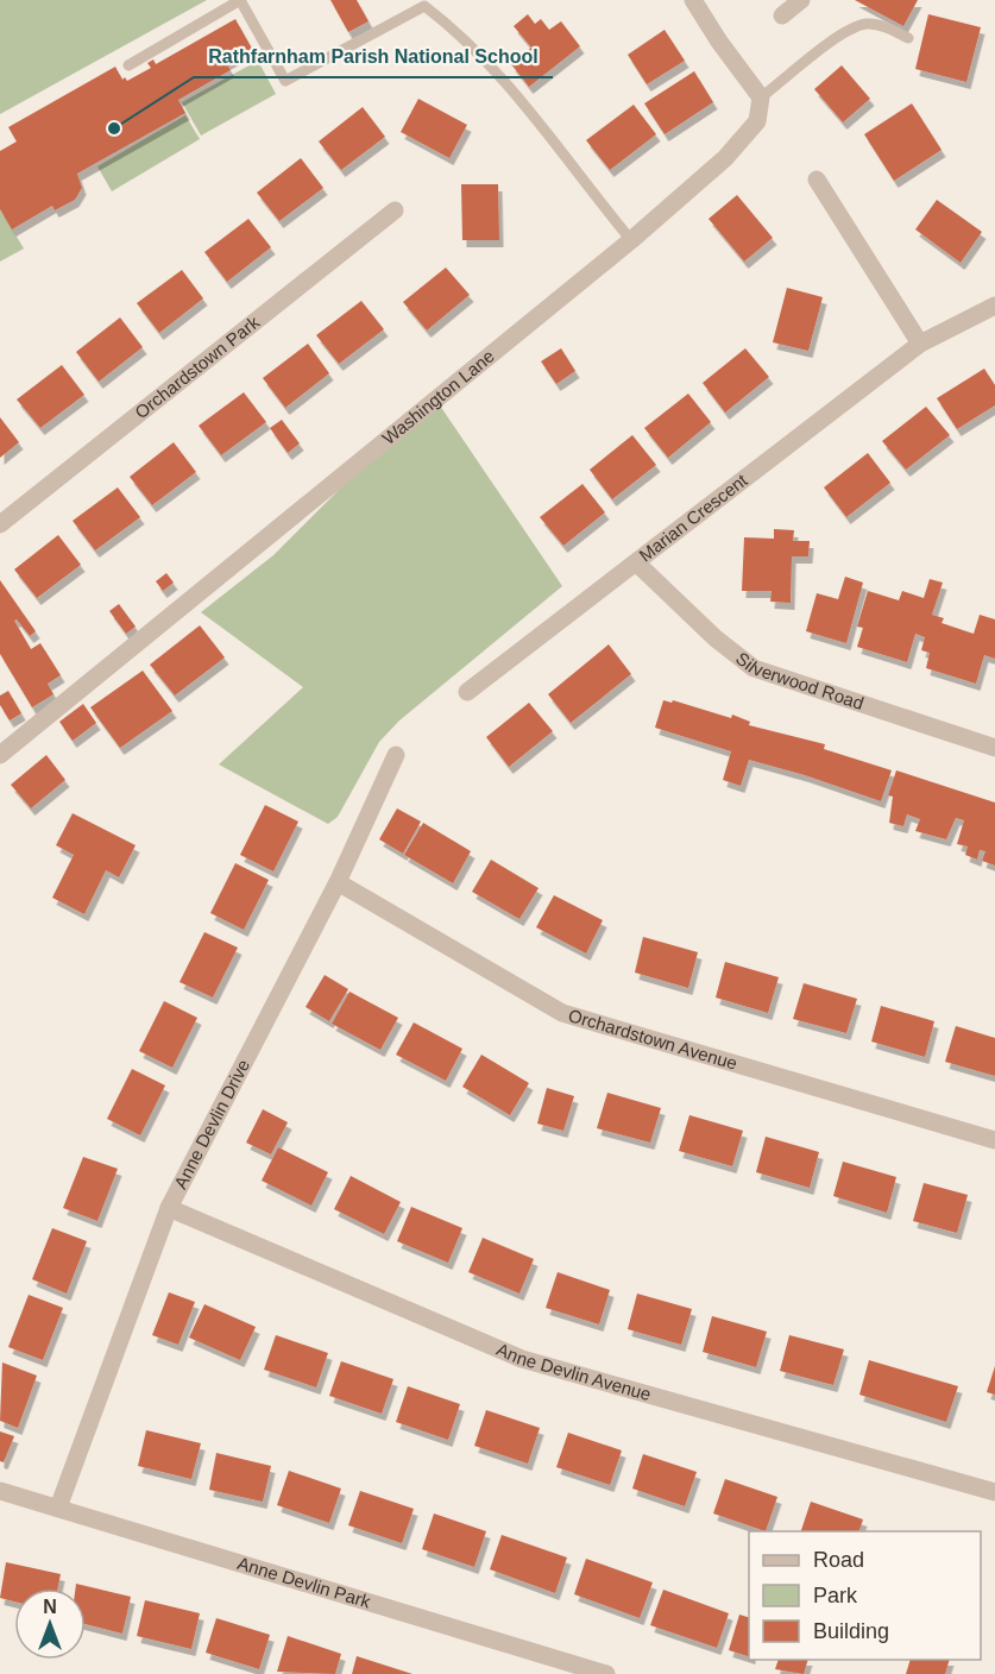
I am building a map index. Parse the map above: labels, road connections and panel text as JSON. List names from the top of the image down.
{
  "streets": {
    "street": [
      "Orchardstown Park",
      "Washington Lane",
      "Marian Crescent",
      "Silverwood Road",
      "Orchardstown Avenue",
      "Anne Devlin Drive",
      "Anne Devlin Avenue",
      "Anne Devlin Park"
    ]
  },
  "crossings": [
    ["Marian Crescent", "Silverwood Road"],
    ["Orchardstown Avenue", "Anne Devlin Drive"],
    ["Anne Devlin Drive", "Anne Devlin Avenue"],
    ["Anne Devlin Drive", "Anne Devlin Park"]
  ],
  "places": ["Rathfarnham Parish National School"],
  "legend": ["Road", "Park", "Building"],
  "north": "top"
}
